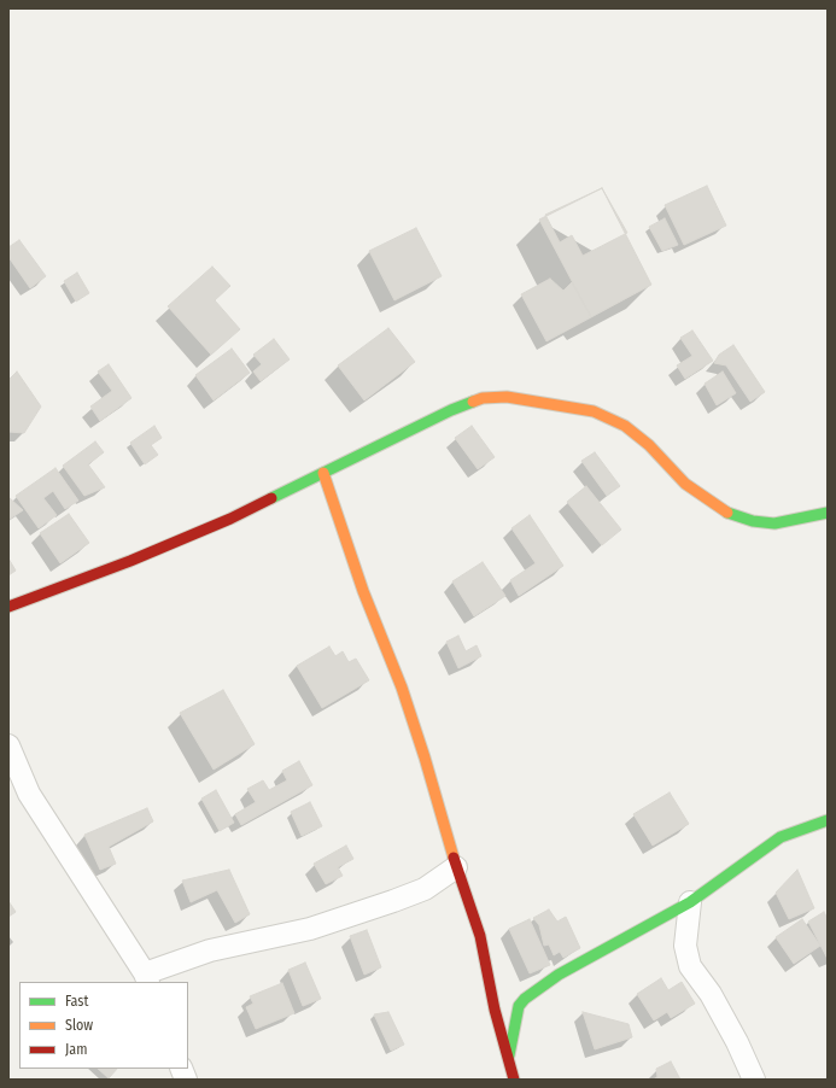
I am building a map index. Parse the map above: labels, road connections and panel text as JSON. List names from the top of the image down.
{
  "legend": ["Fast", "Slow", "Jam"]
}
